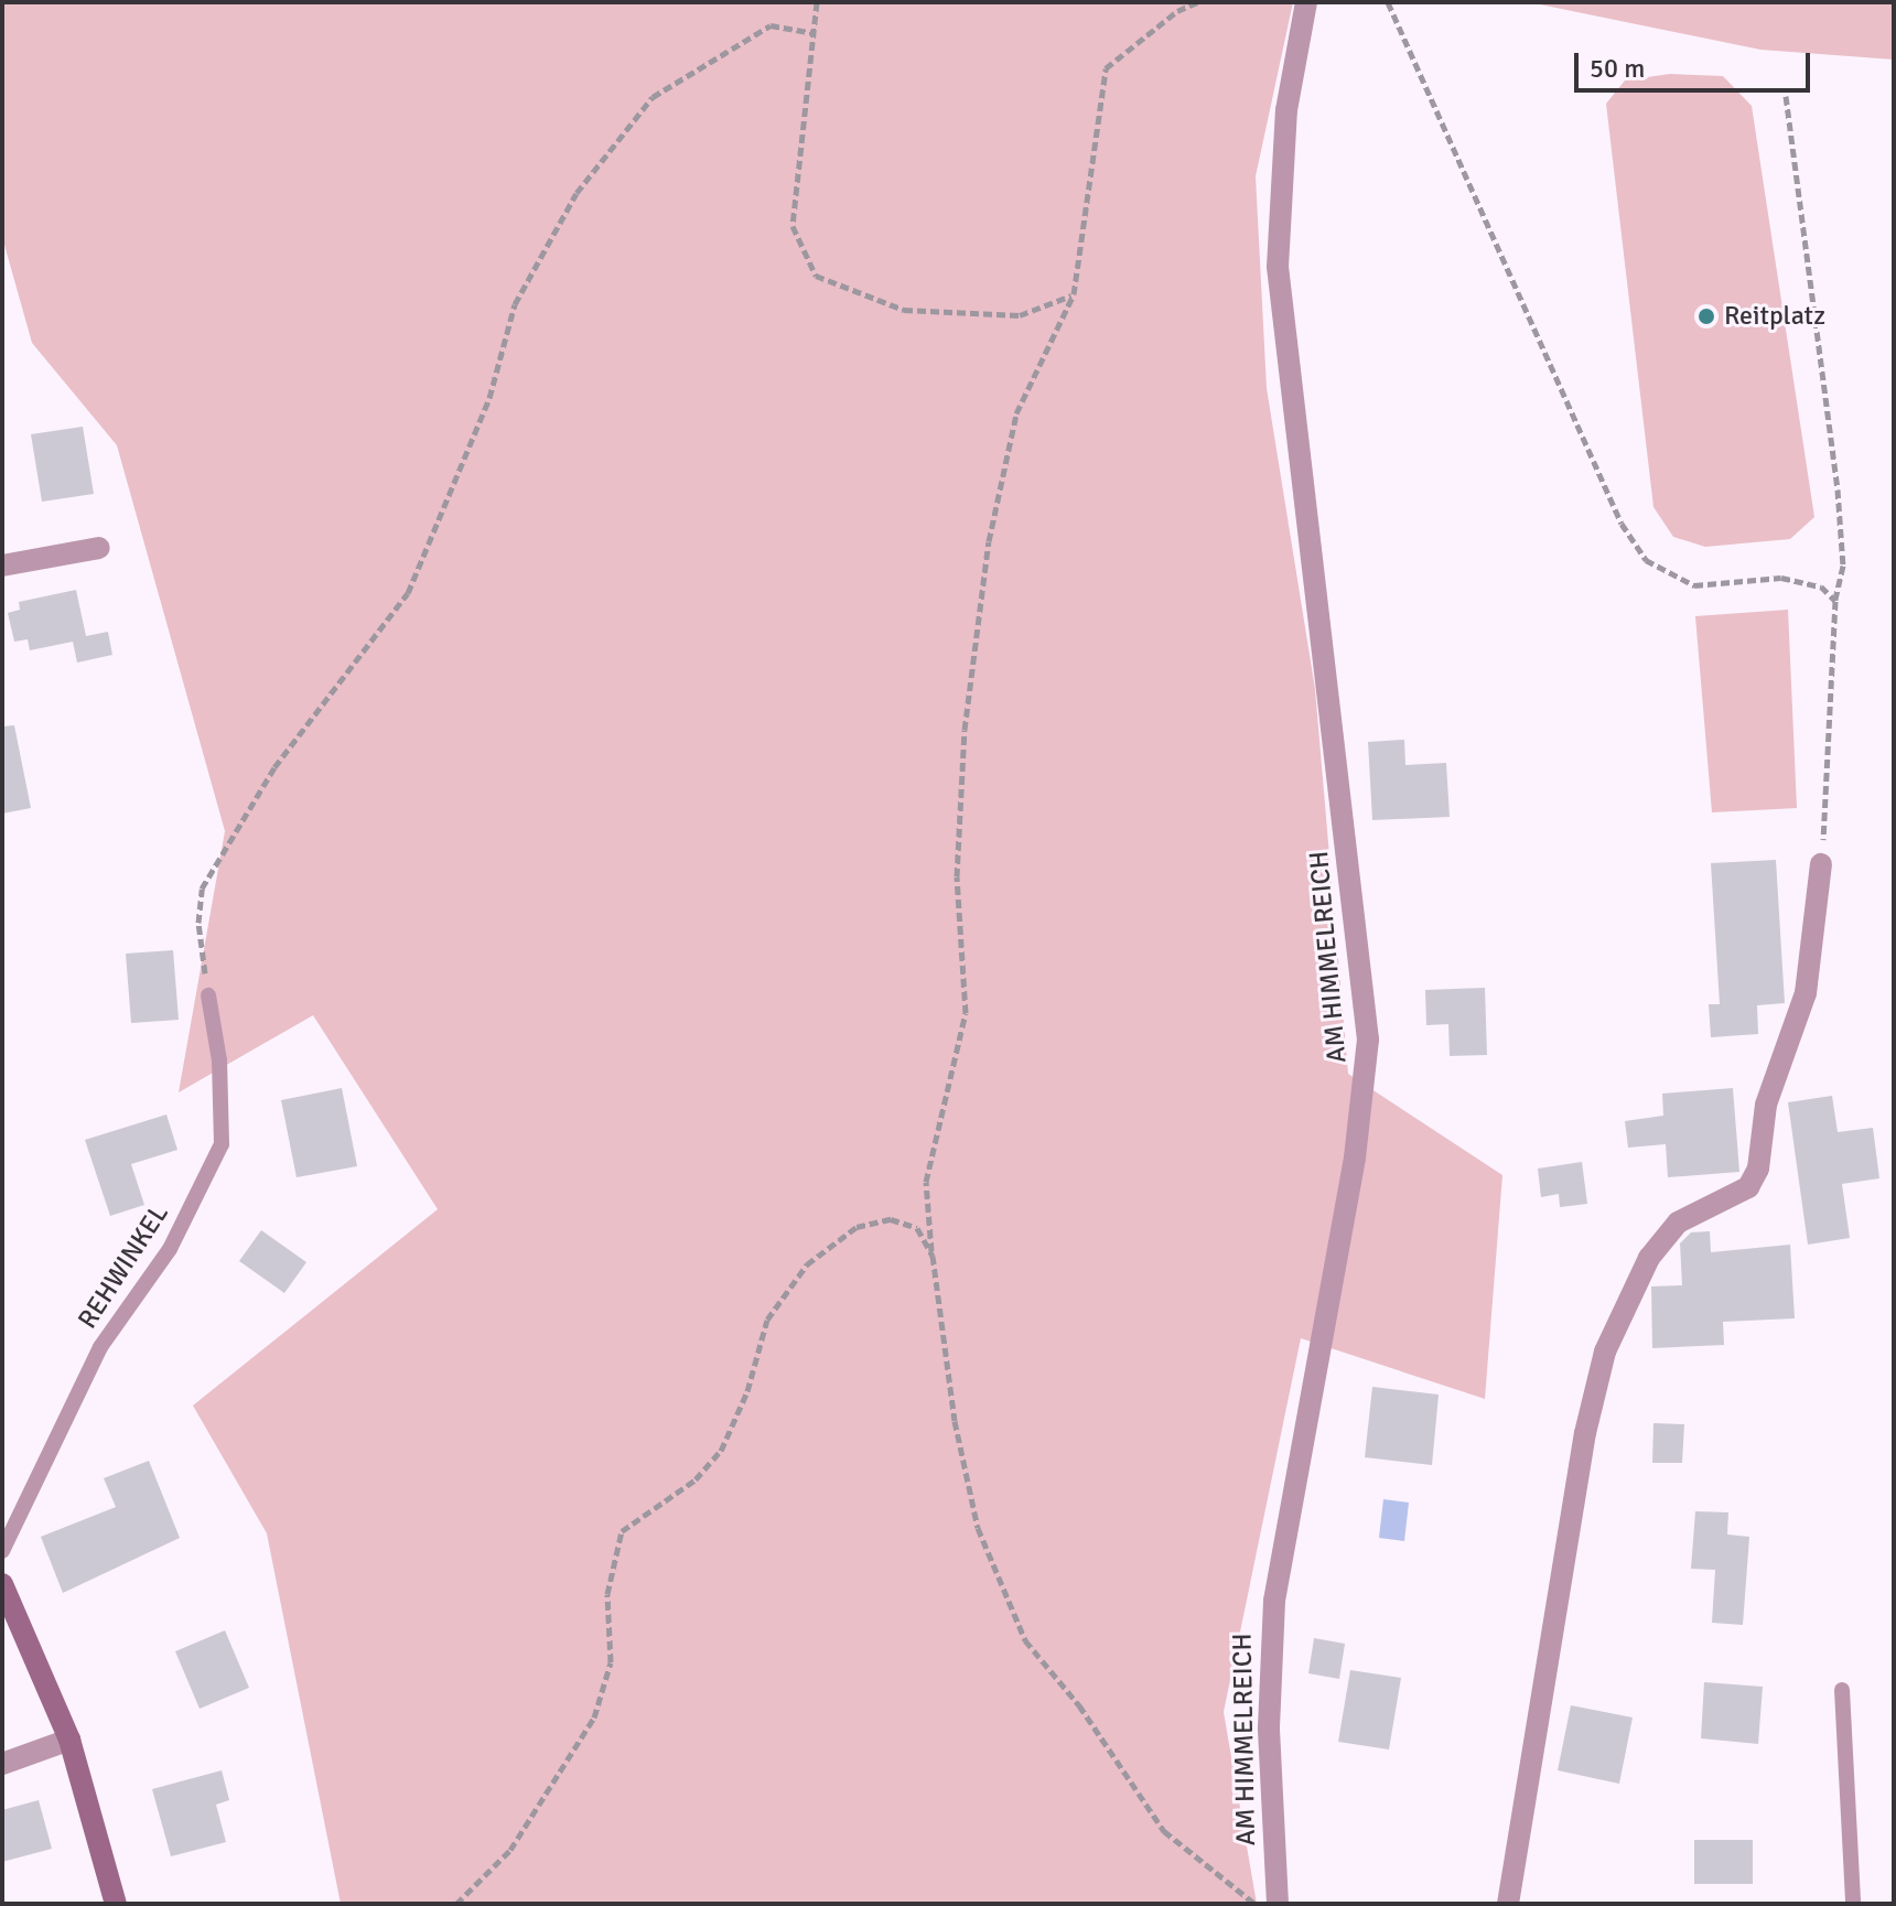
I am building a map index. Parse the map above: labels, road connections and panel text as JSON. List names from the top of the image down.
{
  "streets": {
    "street": ["AM HIMMELREICH"],
    "lane": ["REHWINKEL"]
  },
  "places": ["Reitplatz"],
  "scale_bar": "50 m"
}
